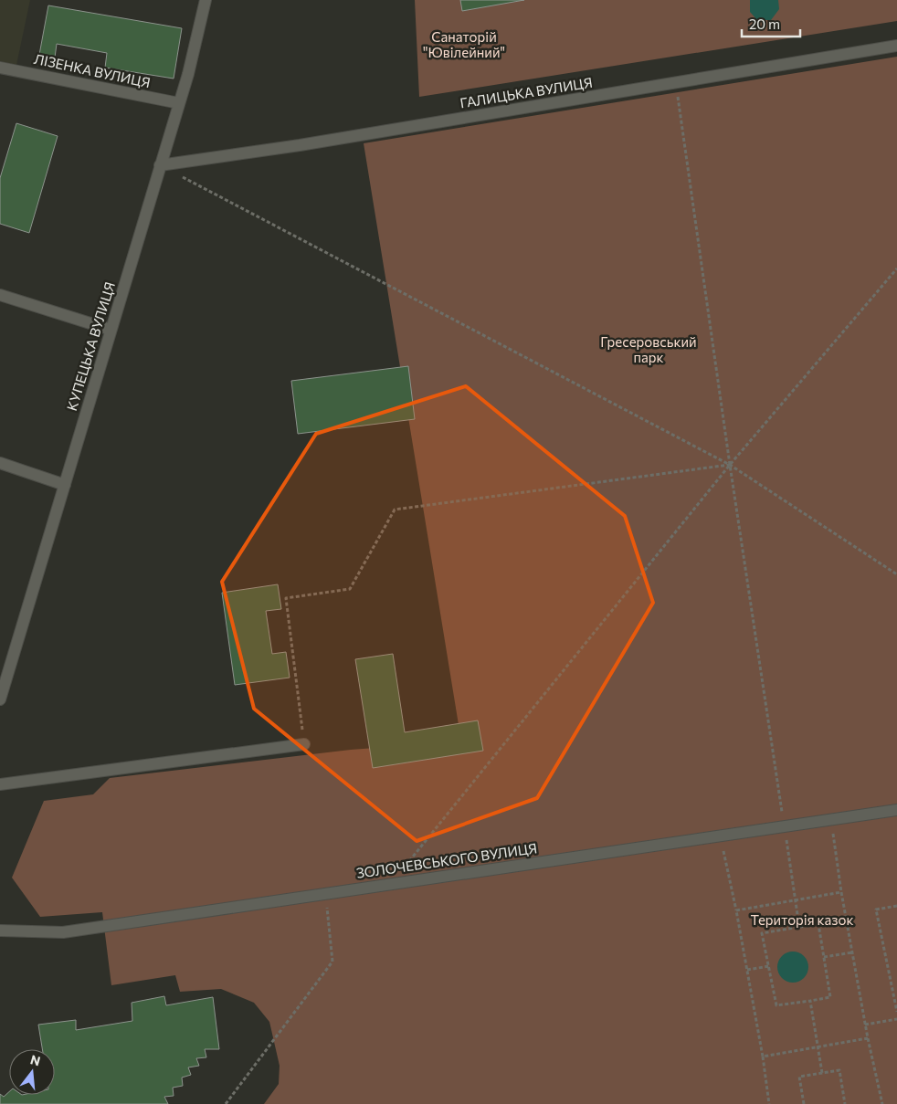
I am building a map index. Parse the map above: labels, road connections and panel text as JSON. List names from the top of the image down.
{
  "streets": {
    "street": [
      "ЛІЗЕНКА ВУЛИЦЯ",
      "ГАЛИЦЬКА ВУЛИЦЯ",
      "КУПЕЦЬКА ВУЛИЦЯ",
      "ЗОЛОЧЕВСЬКОГО ВУЛИЦЯ"
    ]
  },
  "crossings": [
    ["ЛІЗЕНКА ВУЛИЦЯ", "КУПЕЦЬКА ВУЛИЦЯ"],
    ["ГАЛИЦЬКА ВУЛИЦЯ", "КУПЕЦЬКА ВУЛИЦЯ"]
  ],
  "parks": ["Санаторій \"Ювілейний\"", "Гресеровський парк", "Територія казок"],
  "scale_bar": "20 m",
  "north": "top"
}
